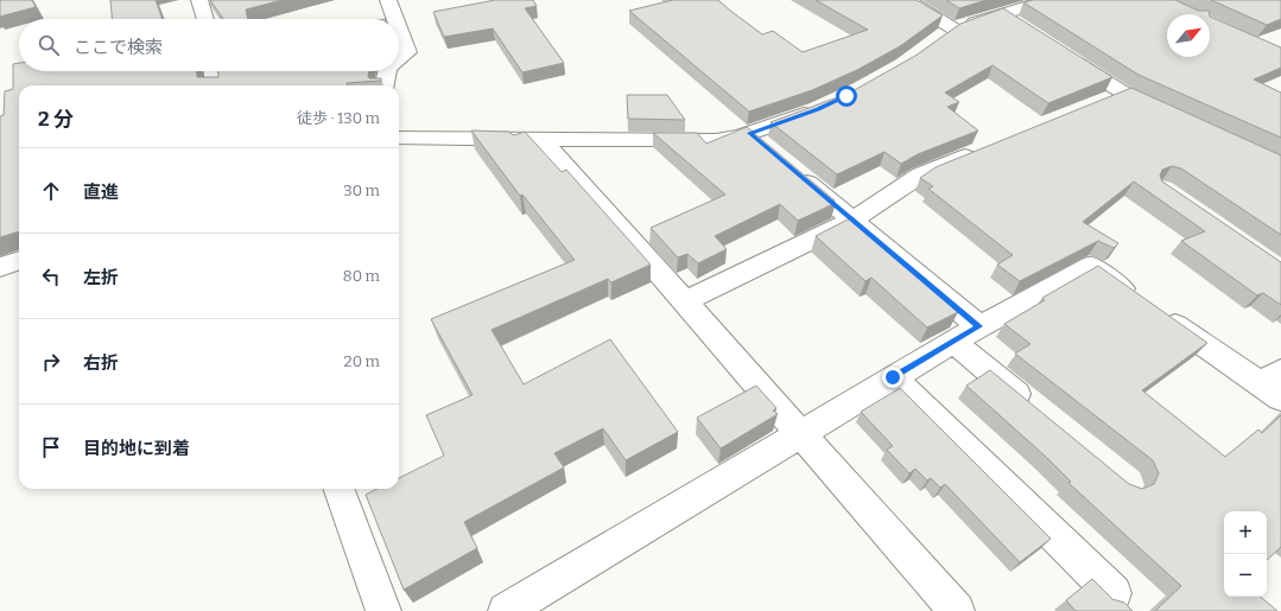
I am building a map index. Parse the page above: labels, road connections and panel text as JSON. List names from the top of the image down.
{
  "north": "top right",
  "page": {
    "search": "ここで検索",
    "heading": ["2 分", "徒歩 · 130 m"],
    "list": [
      ["直進", "30 m"],
      ["左折", "80 m"],
      ["右折", "20 m"],
      "目的地に到着"
    ],
    "map_buttons": ["+", "−"]
  }
}
